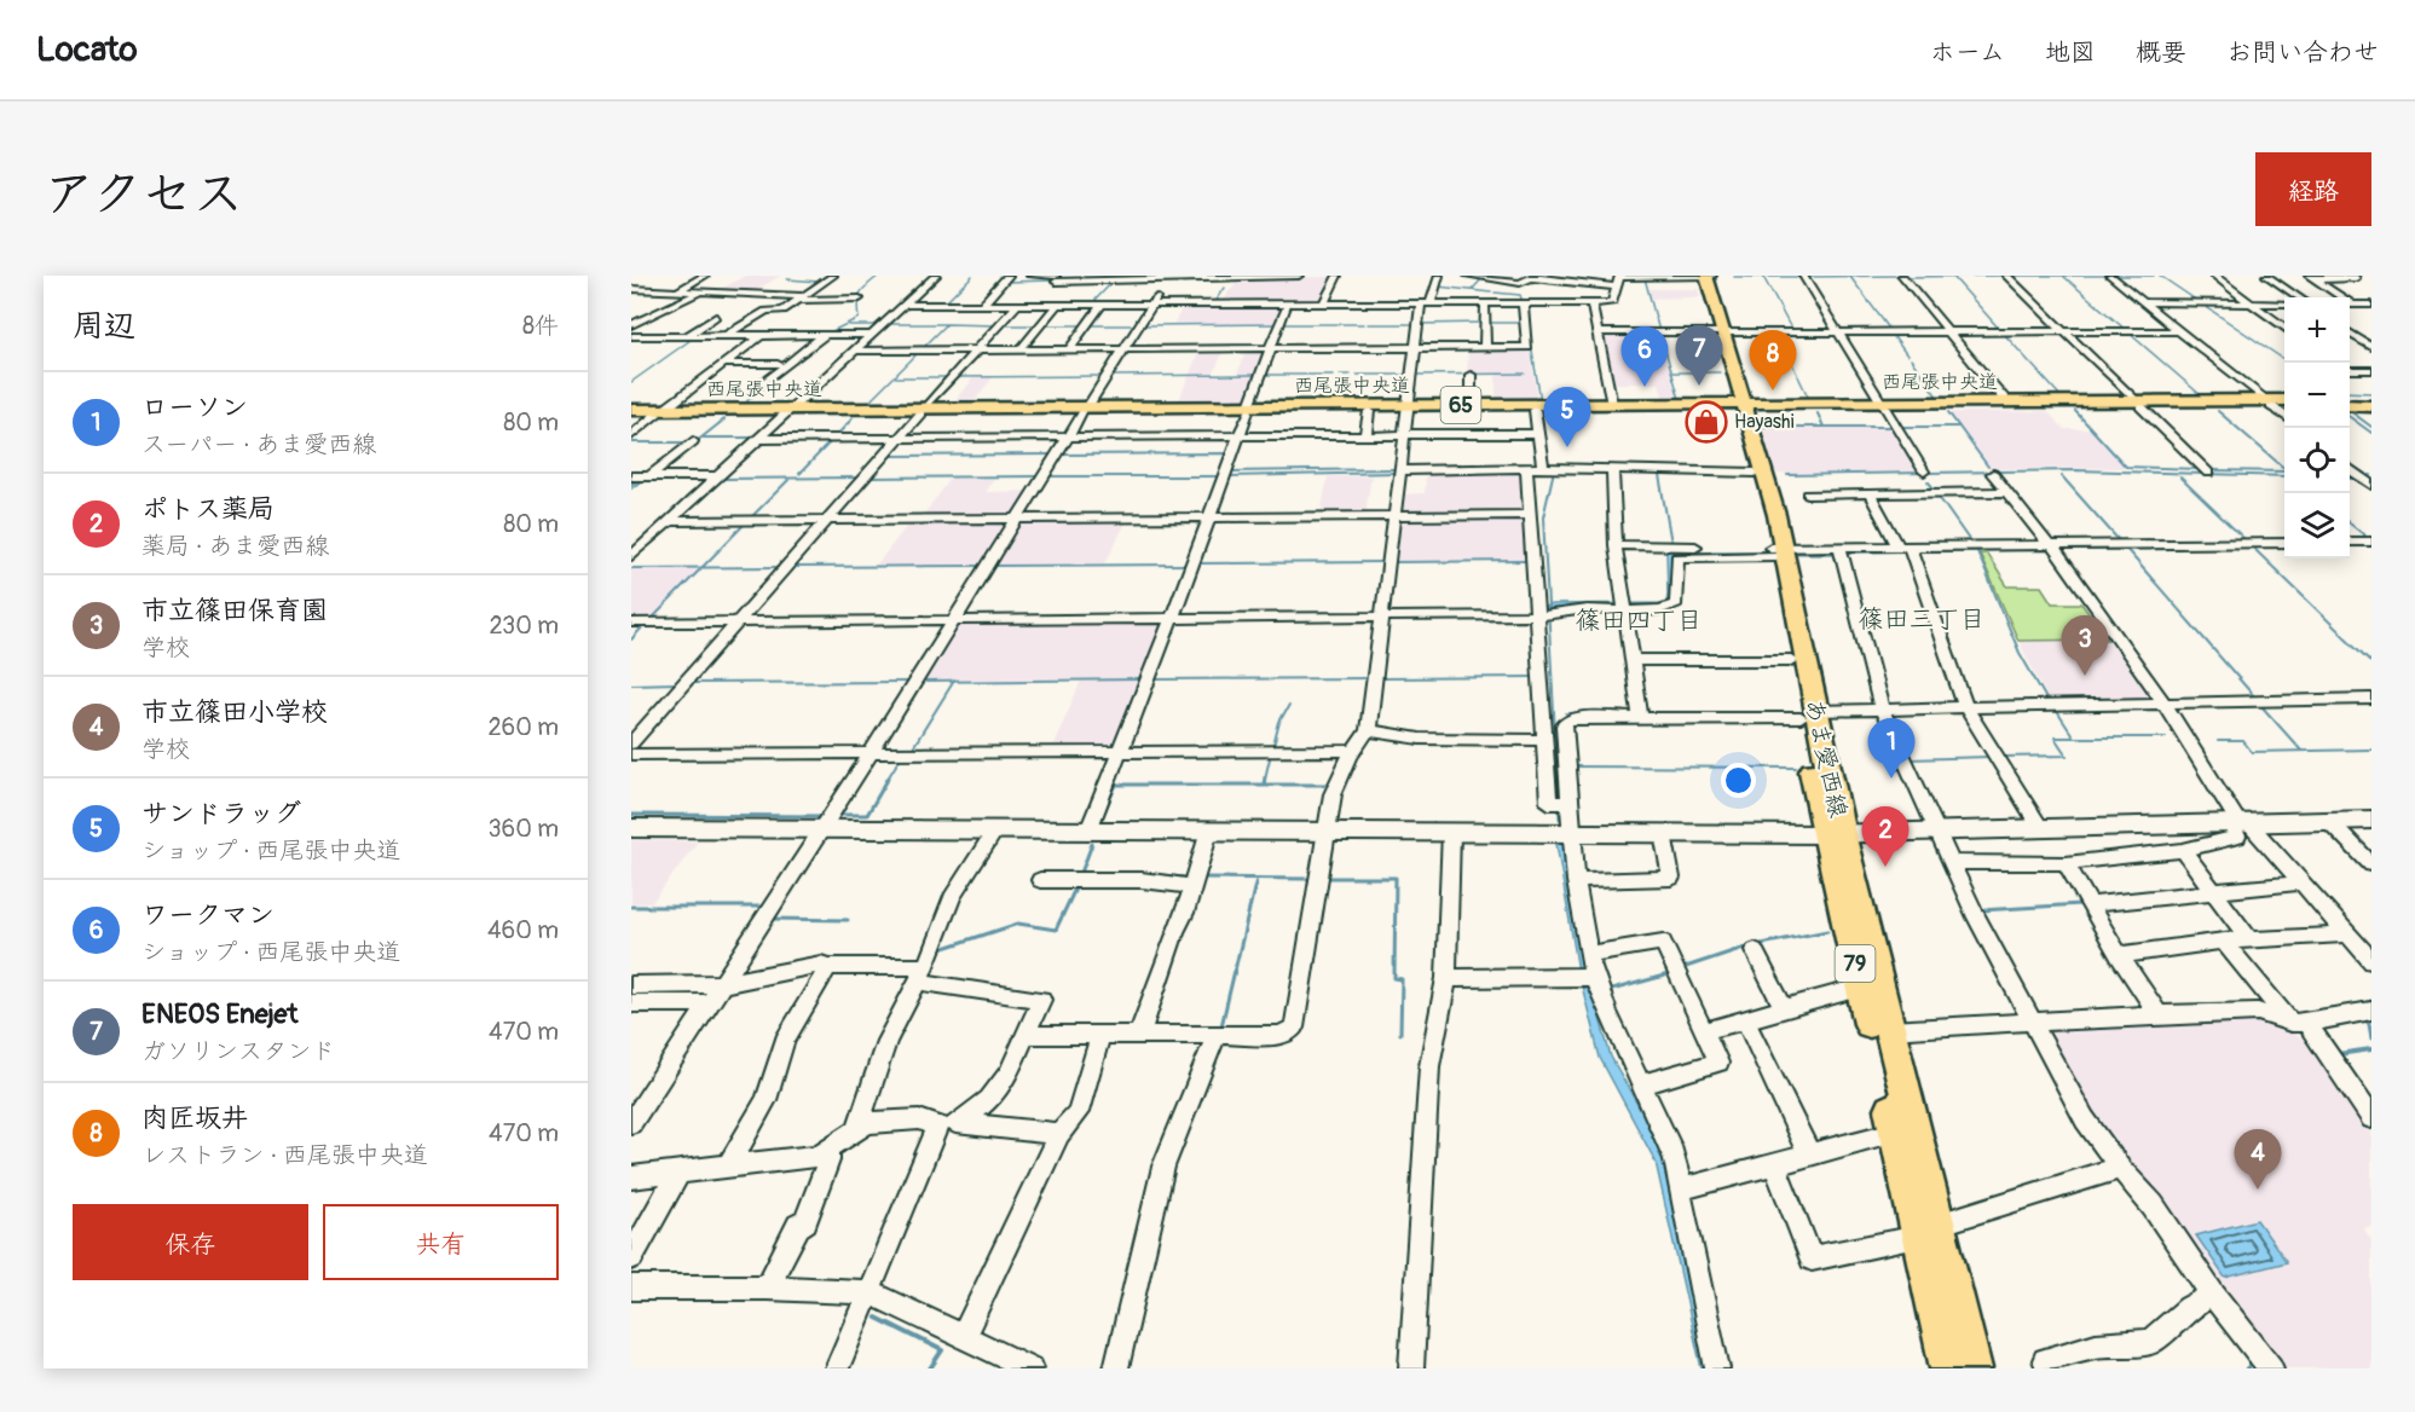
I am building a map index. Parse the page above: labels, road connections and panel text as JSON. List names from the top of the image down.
{
  "streets": {
    "main road": [
      "西尾張中央道",
      "65",
      "あま愛西線",
      "79"
    ]
  },
  "crossings": [
    ["西尾張中央道", "あま愛西線"]
  ],
  "districts": ["篠田三丁目", "篠田四丁目"],
  "places": {
    "shop": ["Hayashi"]
  },
  "page": {
    "header": "Locato",
    "nav": [
      "ホーム",
      "地図",
      "概要",
      "お問い合わせ"
    ],
    "title": "アクセス",
    "buttons": [
      "経路",
      ["保存", "共有"]
    ],
    "heading": ["周辺", "8件"],
    "map_buttons": ["+", "−"],
    "pins": [
      "7",
      "6",
      "8",
      "5",
      "3",
      "1",
      "2",
      "4"
    ],
    "list": [
      {
        "mark": "1",
        "name": "ローソン",
        "note": "スーパー · あま愛西線",
        "value": "80 m"
      },
      {
        "mark": "2",
        "name": "ポトス薬局",
        "note": "薬局 · あま愛西線",
        "value": "80 m"
      },
      {
        "mark": "3",
        "name": "市立篠田保育園",
        "note": "学校",
        "value": "230 m"
      },
      {
        "mark": "4",
        "name": "市立篠田小学校",
        "note": "学校",
        "value": "260 m"
      },
      {
        "mark": "5",
        "name": "サンドラッグ",
        "note": "ショップ · 西尾張中央道",
        "value": "360 m"
      },
      {
        "mark": "6",
        "name": "ワークマン",
        "note": "ショップ · 西尾張中央道",
        "value": "460 m"
      },
      {
        "mark": "7",
        "name": "ENEOS Enejet",
        "note": "ガソリンスタンド",
        "value": "470 m"
      },
      {
        "mark": "8",
        "name": "肉匠坂井",
        "note": "レストラン · 西尾張中央道",
        "value": "470 m"
      }
    ]
  }
}
